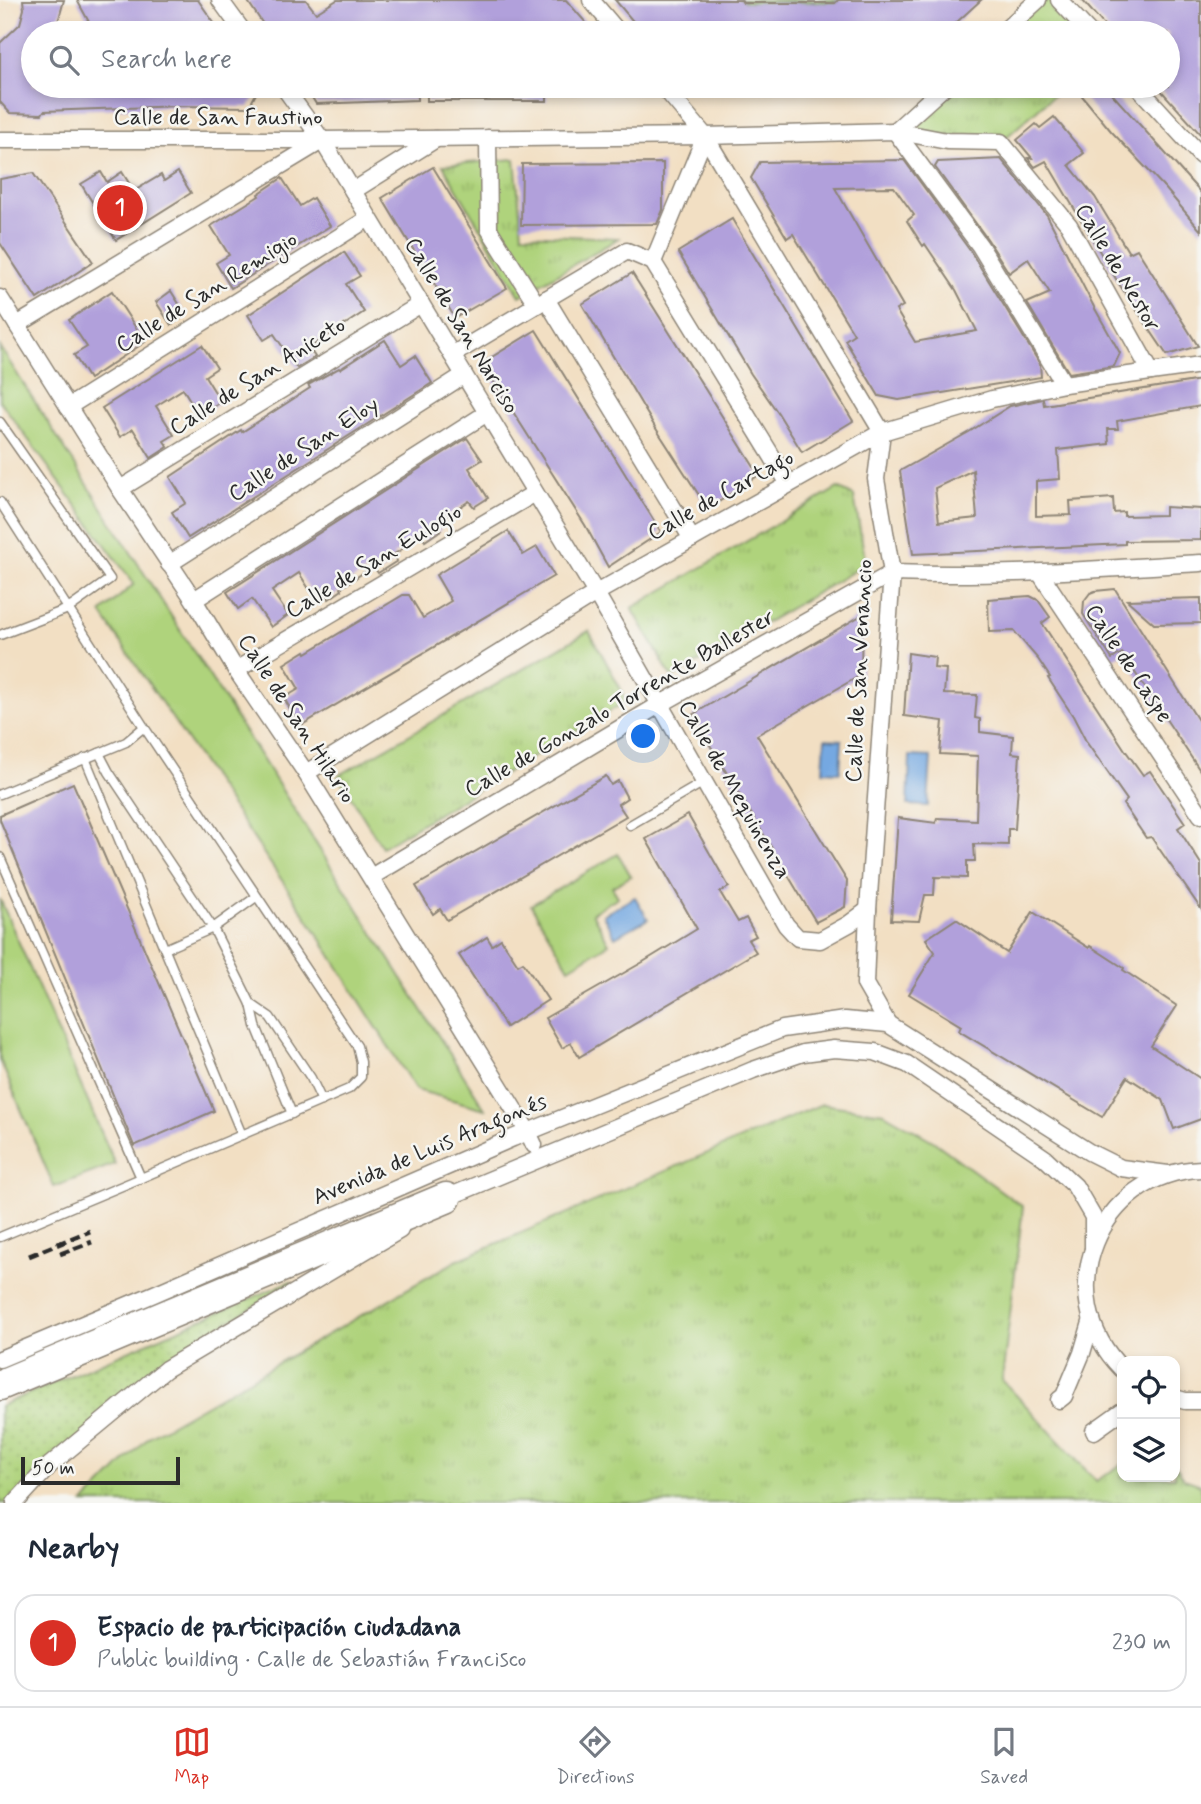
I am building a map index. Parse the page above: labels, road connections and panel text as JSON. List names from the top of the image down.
{
  "streets": {
    "street": [
      "Calle de San Faustino",
      "Calle de Nestor",
      "Calle de San Remigio",
      "Calle de San Narciso",
      "Calle de San Aniceto",
      "Calle de San Eloy",
      "Calle de Cartago",
      "Calle de San Eulogio",
      "Calle de Caspe",
      "Calle de San Venancio",
      "Calle de Gonzalo Torrente Ballester",
      "Calle de San Hilario",
      "Calle de Mequinenza",
      "Avenida de Luis Aragonés"
    ]
  },
  "crossings": [
    ["Calle de San Faustino", "Calle de Nestor"],
    ["Calle de San Faustino", "Calle de San Narciso"],
    ["Calle de Nestor", "Calle de Cartago"],
    ["Calle de San Remigio", "Calle de San Narciso"],
    ["Calle de San Remigio", "Calle de San Hilario"],
    ["Calle de San Narciso", "Calle de San Aniceto"],
    ["Calle de San Narciso", "Calle de San Eloy"],
    ["Calle de San Narciso", "Calle de Cartago"],
    ["Calle de San Narciso", "Calle de San Eulogio"],
    ["Calle de San Narciso", "Calle de Mequinenza"],
    ["Calle de San Aniceto", "Calle de San Hilario"],
    ["Calle de San Eloy", "Calle de San Hilario"],
    ["Calle de Cartago", "Calle de San Venancio"],
    ["Calle de Cartago", "Calle de San Hilario"],
    ["Calle de Cartago", "Calle de Mequinenza"],
    ["Calle de San Eulogio", "Calle de San Hilario"],
    ["Calle de San Venancio", "Calle de Gonzalo Torrente Ballester"],
    ["Calle de San Venancio", "Calle de Mequinenza"],
    ["Calle de San Venancio", "Avenida de Luis Aragonés"],
    ["Calle de Gonzalo Torrente Ballester", "Calle de San Hilario"],
    ["Calle de Gonzalo Torrente Ballester", "Calle de Mequinenza"],
    ["Calle de San Hilario", "Avenida de Luis Aragonés"]
  ],
  "scale_bar": "50 m",
  "page": {
    "search": "Search here",
    "pins": "1",
    "scale": "50 m",
    "heading": "Nearby",
    "list": [
      {
        "mark": "1",
        "name": "Espacio de participación ciudadana",
        "note": "Public building · Calle de Sebastián Francisco",
        "value": "230 m"
      }
    ],
    "nav": ["Map", "Directions", "Saved"]
  }
}
